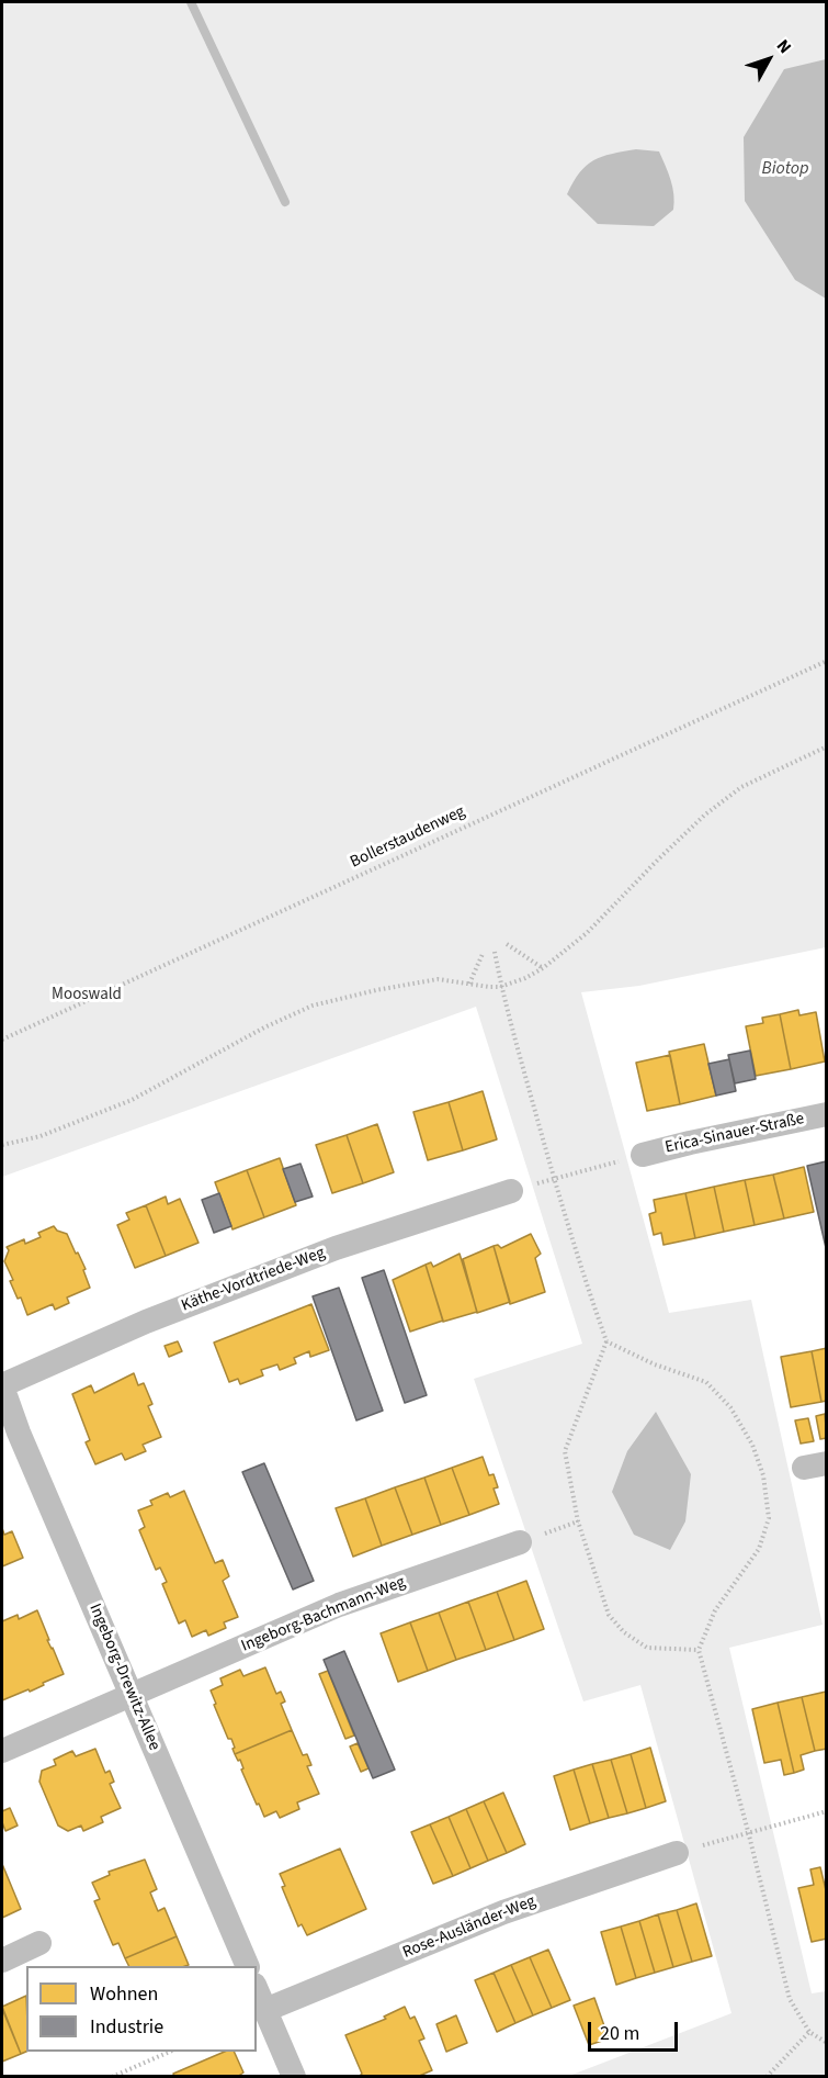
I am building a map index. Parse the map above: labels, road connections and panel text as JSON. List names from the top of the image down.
{
  "streets": {
    "street": [
      "Erica-Sinauer-Straße",
      "Käthe-Vordtriede-Weg",
      "Ingeborg-Bachmann-Weg",
      "Ingeborg-Drewitz-Allee",
      "Rose-Ausländer-Weg"
    ],
    "path": ["Bollerstaudenweg"]
  },
  "crossings": [
    ["Käthe-Vordtriede-Weg", "Ingeborg-Drewitz-Allee"],
    ["Ingeborg-Bachmann-Weg", "Ingeborg-Drewitz-Allee"]
  ],
  "water": ["Biotop"],
  "parks": ["Mooswald"],
  "legend": ["Wohnen", "Industrie"],
  "scale_bar": "20 m",
  "north": "top right"
}
